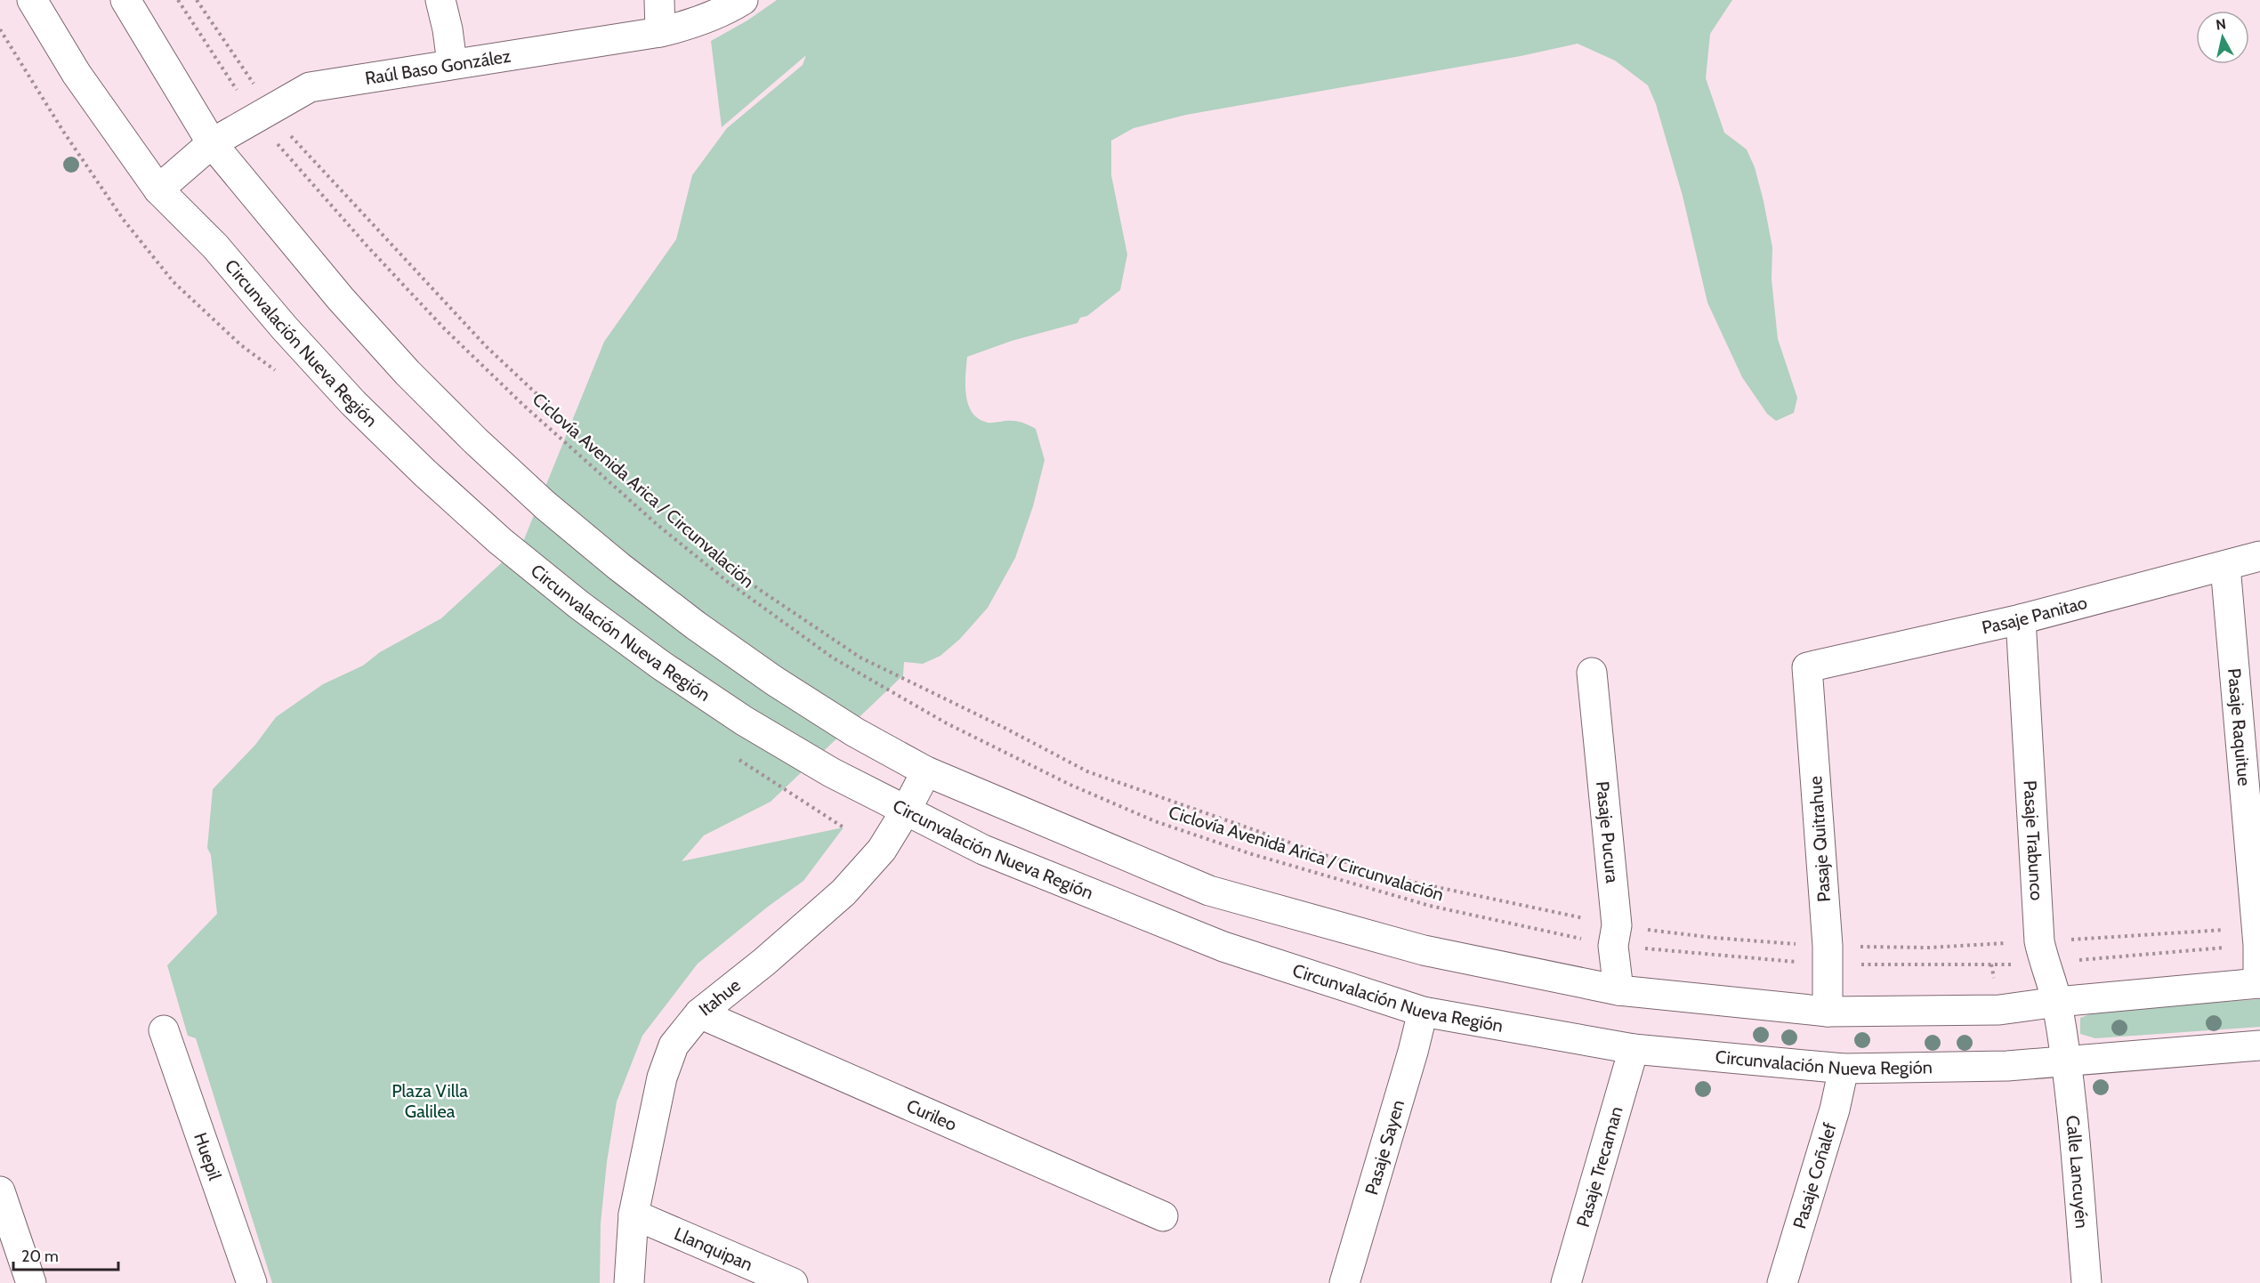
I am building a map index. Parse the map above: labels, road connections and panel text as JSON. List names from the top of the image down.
{
  "streets": {
    "street": [
      "Raúl Baso González",
      "Circunvalación Nueva Región",
      "Pasaje Panitao",
      "Pasaje Raquitue",
      "Pasaje Pucura",
      "Pasaje Quitrahue",
      "Pasaje Trabunco",
      "Itahue",
      "Curileo",
      "Pasaje Sayen",
      "Huepil",
      "Pasaje Trecaman",
      "Calle Lancuyén",
      "Pasaje Coñalef",
      "Llanquipan"
    ],
    "path": ["Ciclovía Avenida Arica / Circunvalación"]
  },
  "crossings": [
    ["Raúl Baso González", "Circunvalación Nueva Región"],
    ["Raúl Baso González", "Ciclovía Avenida Arica / Circunvalación"],
    ["Circunvalación Nueva Región", "Pasaje Trabunco"],
    ["Circunvalación Nueva Región", "Itahue"],
    ["Circunvalación Nueva Región", "Pasaje Sayen"],
    ["Circunvalación Nueva Región", "Pasaje Trecaman"],
    ["Circunvalación Nueva Región", "Calle Lancuyén"],
    ["Circunvalación Nueva Región", "Pasaje Coñalef"],
    ["Ciclovía Avenida Arica / Circunvalación", "Pasaje Raquitue"],
    ["Ciclovía Avenida Arica / Circunvalación", "Pasaje Pucura"],
    ["Ciclovía Avenida Arica / Circunvalación", "Pasaje Quitrahue"],
    ["Ciclovía Avenida Arica / Circunvalación", "Pasaje Trabunco"],
    ["Pasaje Panitao", "Pasaje Raquitue"],
    ["Pasaje Panitao", "Pasaje Quitrahue"],
    ["Pasaje Panitao", "Pasaje Trabunco"],
    ["Pasaje Trabunco", "Calle Lancuyén"],
    ["Itahue", "Curileo"],
    ["Itahue", "Llanquipan"]
  ],
  "parks": ["Plaza Villa Galilea"],
  "scale_bar": "20 m",
  "north": "top"
}
